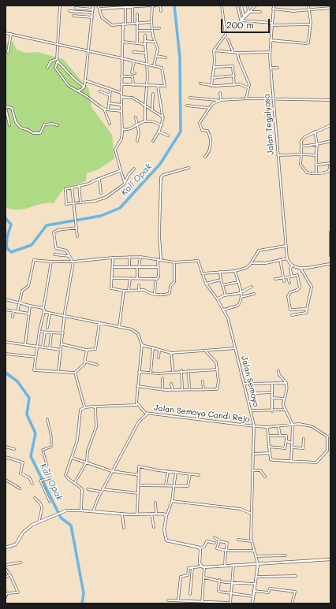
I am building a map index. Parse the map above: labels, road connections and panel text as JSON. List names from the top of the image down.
{
  "streets": {
    "street": ["Jalan Tegalyoso", "Jalan Semoyo", "Jalan Semoyo Candi Rejo"]
  },
  "crossings": [
    ["Jalan Semoyo", "Jalan Semoyo Candi Rejo"]
  ],
  "water": ["Kali Opak"],
  "scale_bar": "200 m"
}
